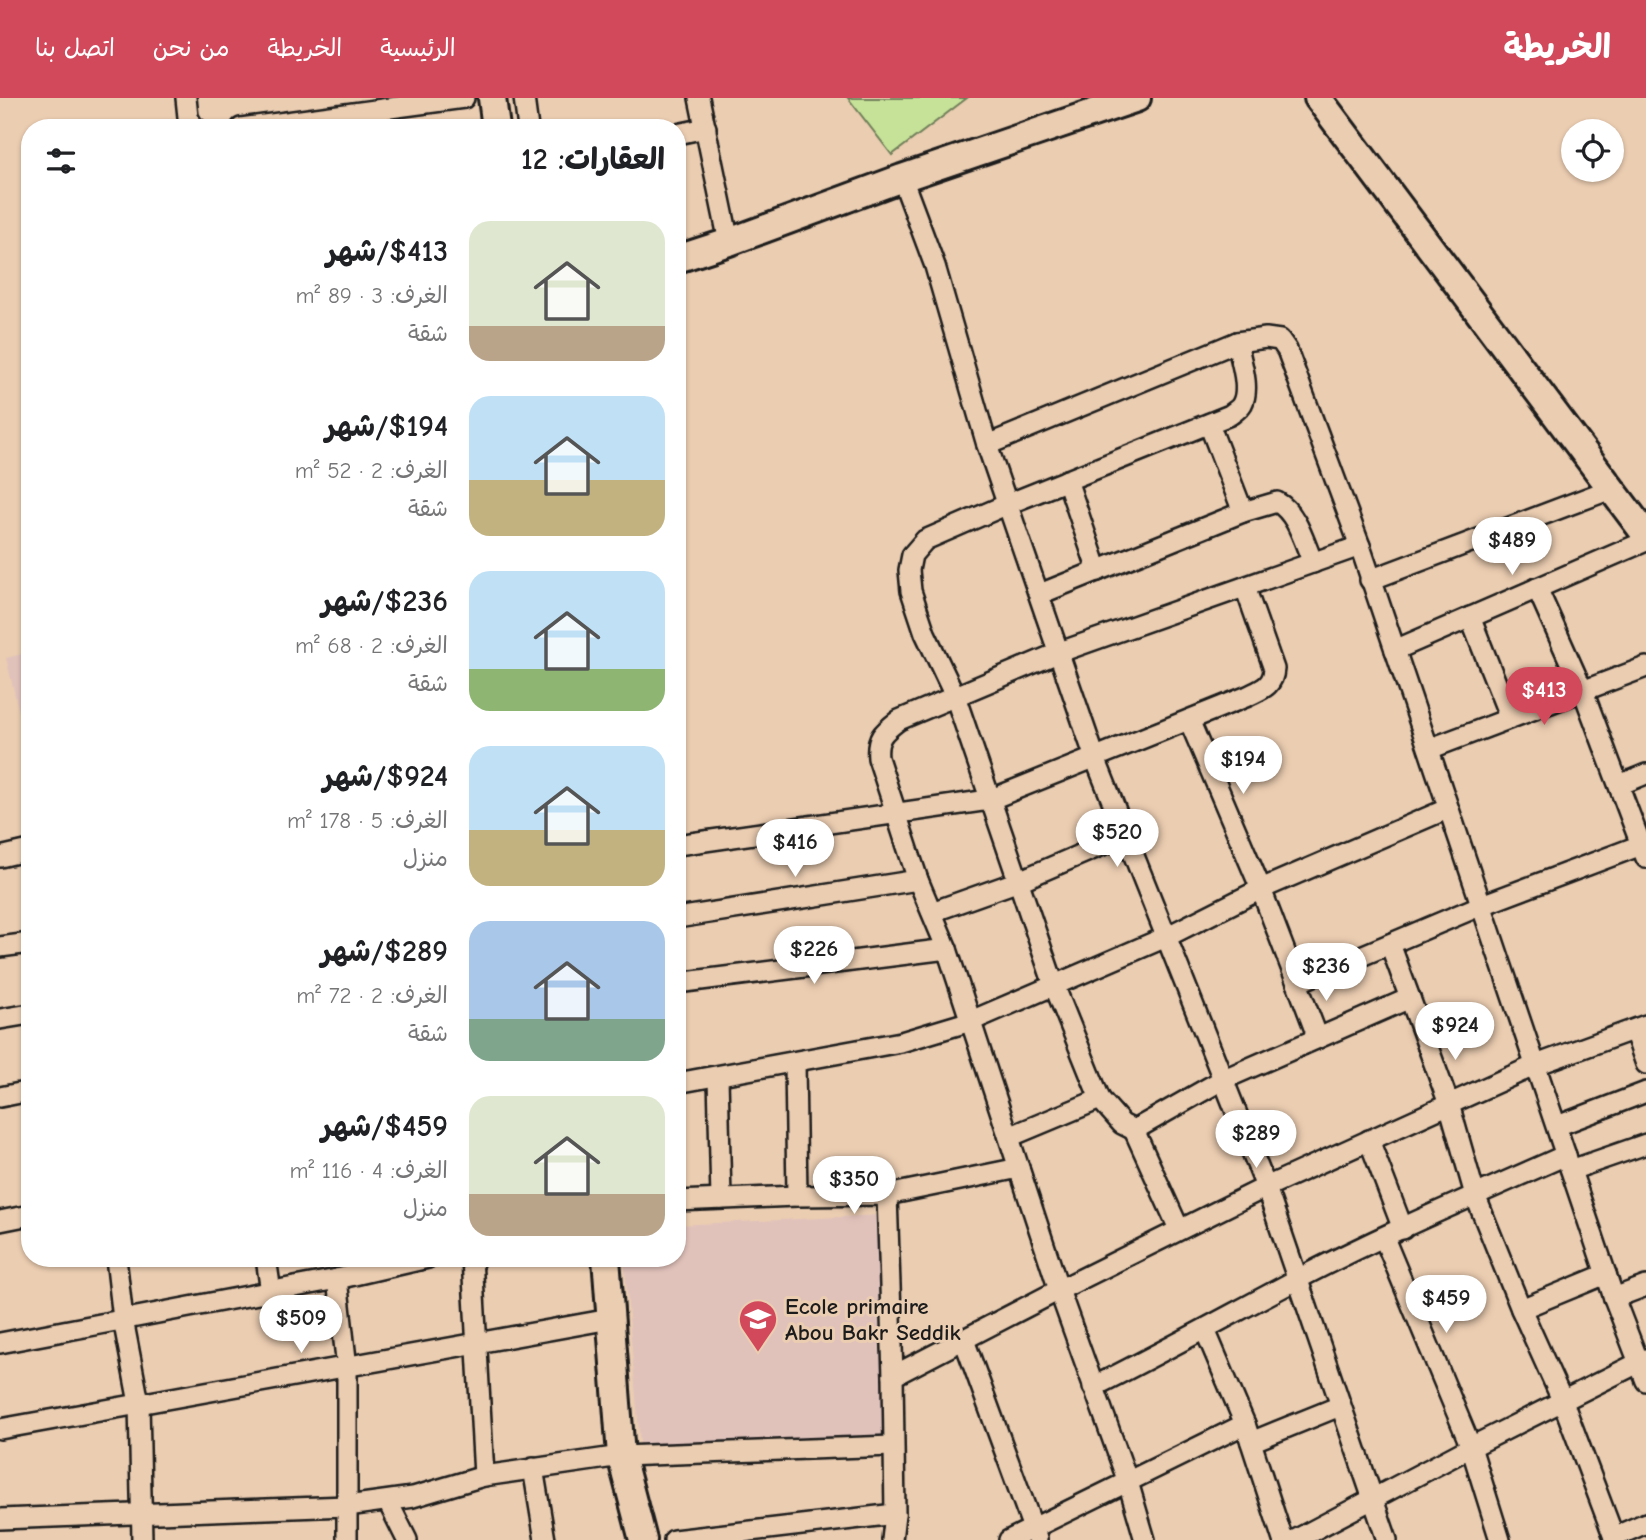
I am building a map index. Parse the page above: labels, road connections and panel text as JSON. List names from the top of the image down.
{
  "places": {
    "school or university": ["Ecole primaire Abou Bakr Seddik"]
  },
  "page": {
    "header": "الخريطة",
    "nav": [
      "الرئيسية",
      "الخريطة",
      "من نحن",
      "اتصل بنا"
    ],
    "heading": "العقارات: 12",
    "list": [
      {
        "name": "$413/شهر",
        "note": "الغرف: 3 · 89 m² · شقة"
      },
      {
        "name": "$194/شهر",
        "note": "الغرف: 2 · 52 m² · شقة"
      },
      {
        "name": "$236/شهر",
        "note": "الغرف: 2 · 68 m² · شقة"
      },
      {
        "name": "$924/شهر",
        "note": "الغرف: 5 · 178 m² · منزل"
      },
      {
        "name": "$289/شهر",
        "note": "الغرف: 2 · 72 m² · شقة"
      },
      {
        "name": "$459/شهر",
        "note": "الغرف: 4 · 116 m² · منزل"
      }
    ],
    "price": [
      "$489",
      "$413",
      "$194",
      "$520",
      "$416",
      "$226",
      "$236",
      "$924",
      "$289",
      "$350",
      "$459",
      "$509"
    ]
  }
}
